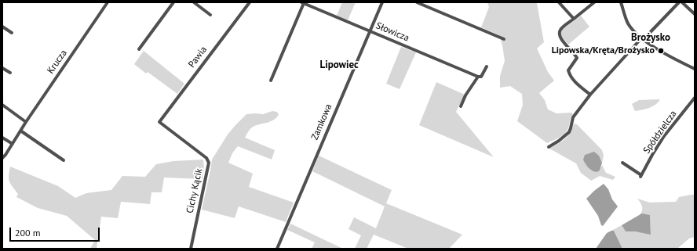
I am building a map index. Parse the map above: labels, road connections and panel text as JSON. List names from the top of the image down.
{
  "streets": {
    "street": [
      "Słowicza",
      "Pawia",
      "Krucza",
      "Zamkowa",
      "Spółdzielcza",
      "Cichy Kącik"
    ]
  },
  "crossings": [
    ["Słowicza", "Zamkowa"],
    ["Pawia", "Cichy Kącik"]
  ],
  "districts": ["Brożysko", "Lipowiec"],
  "places": ["Lipowska/Kręta/Brożysko"],
  "scale_bar": "200 m"
}
